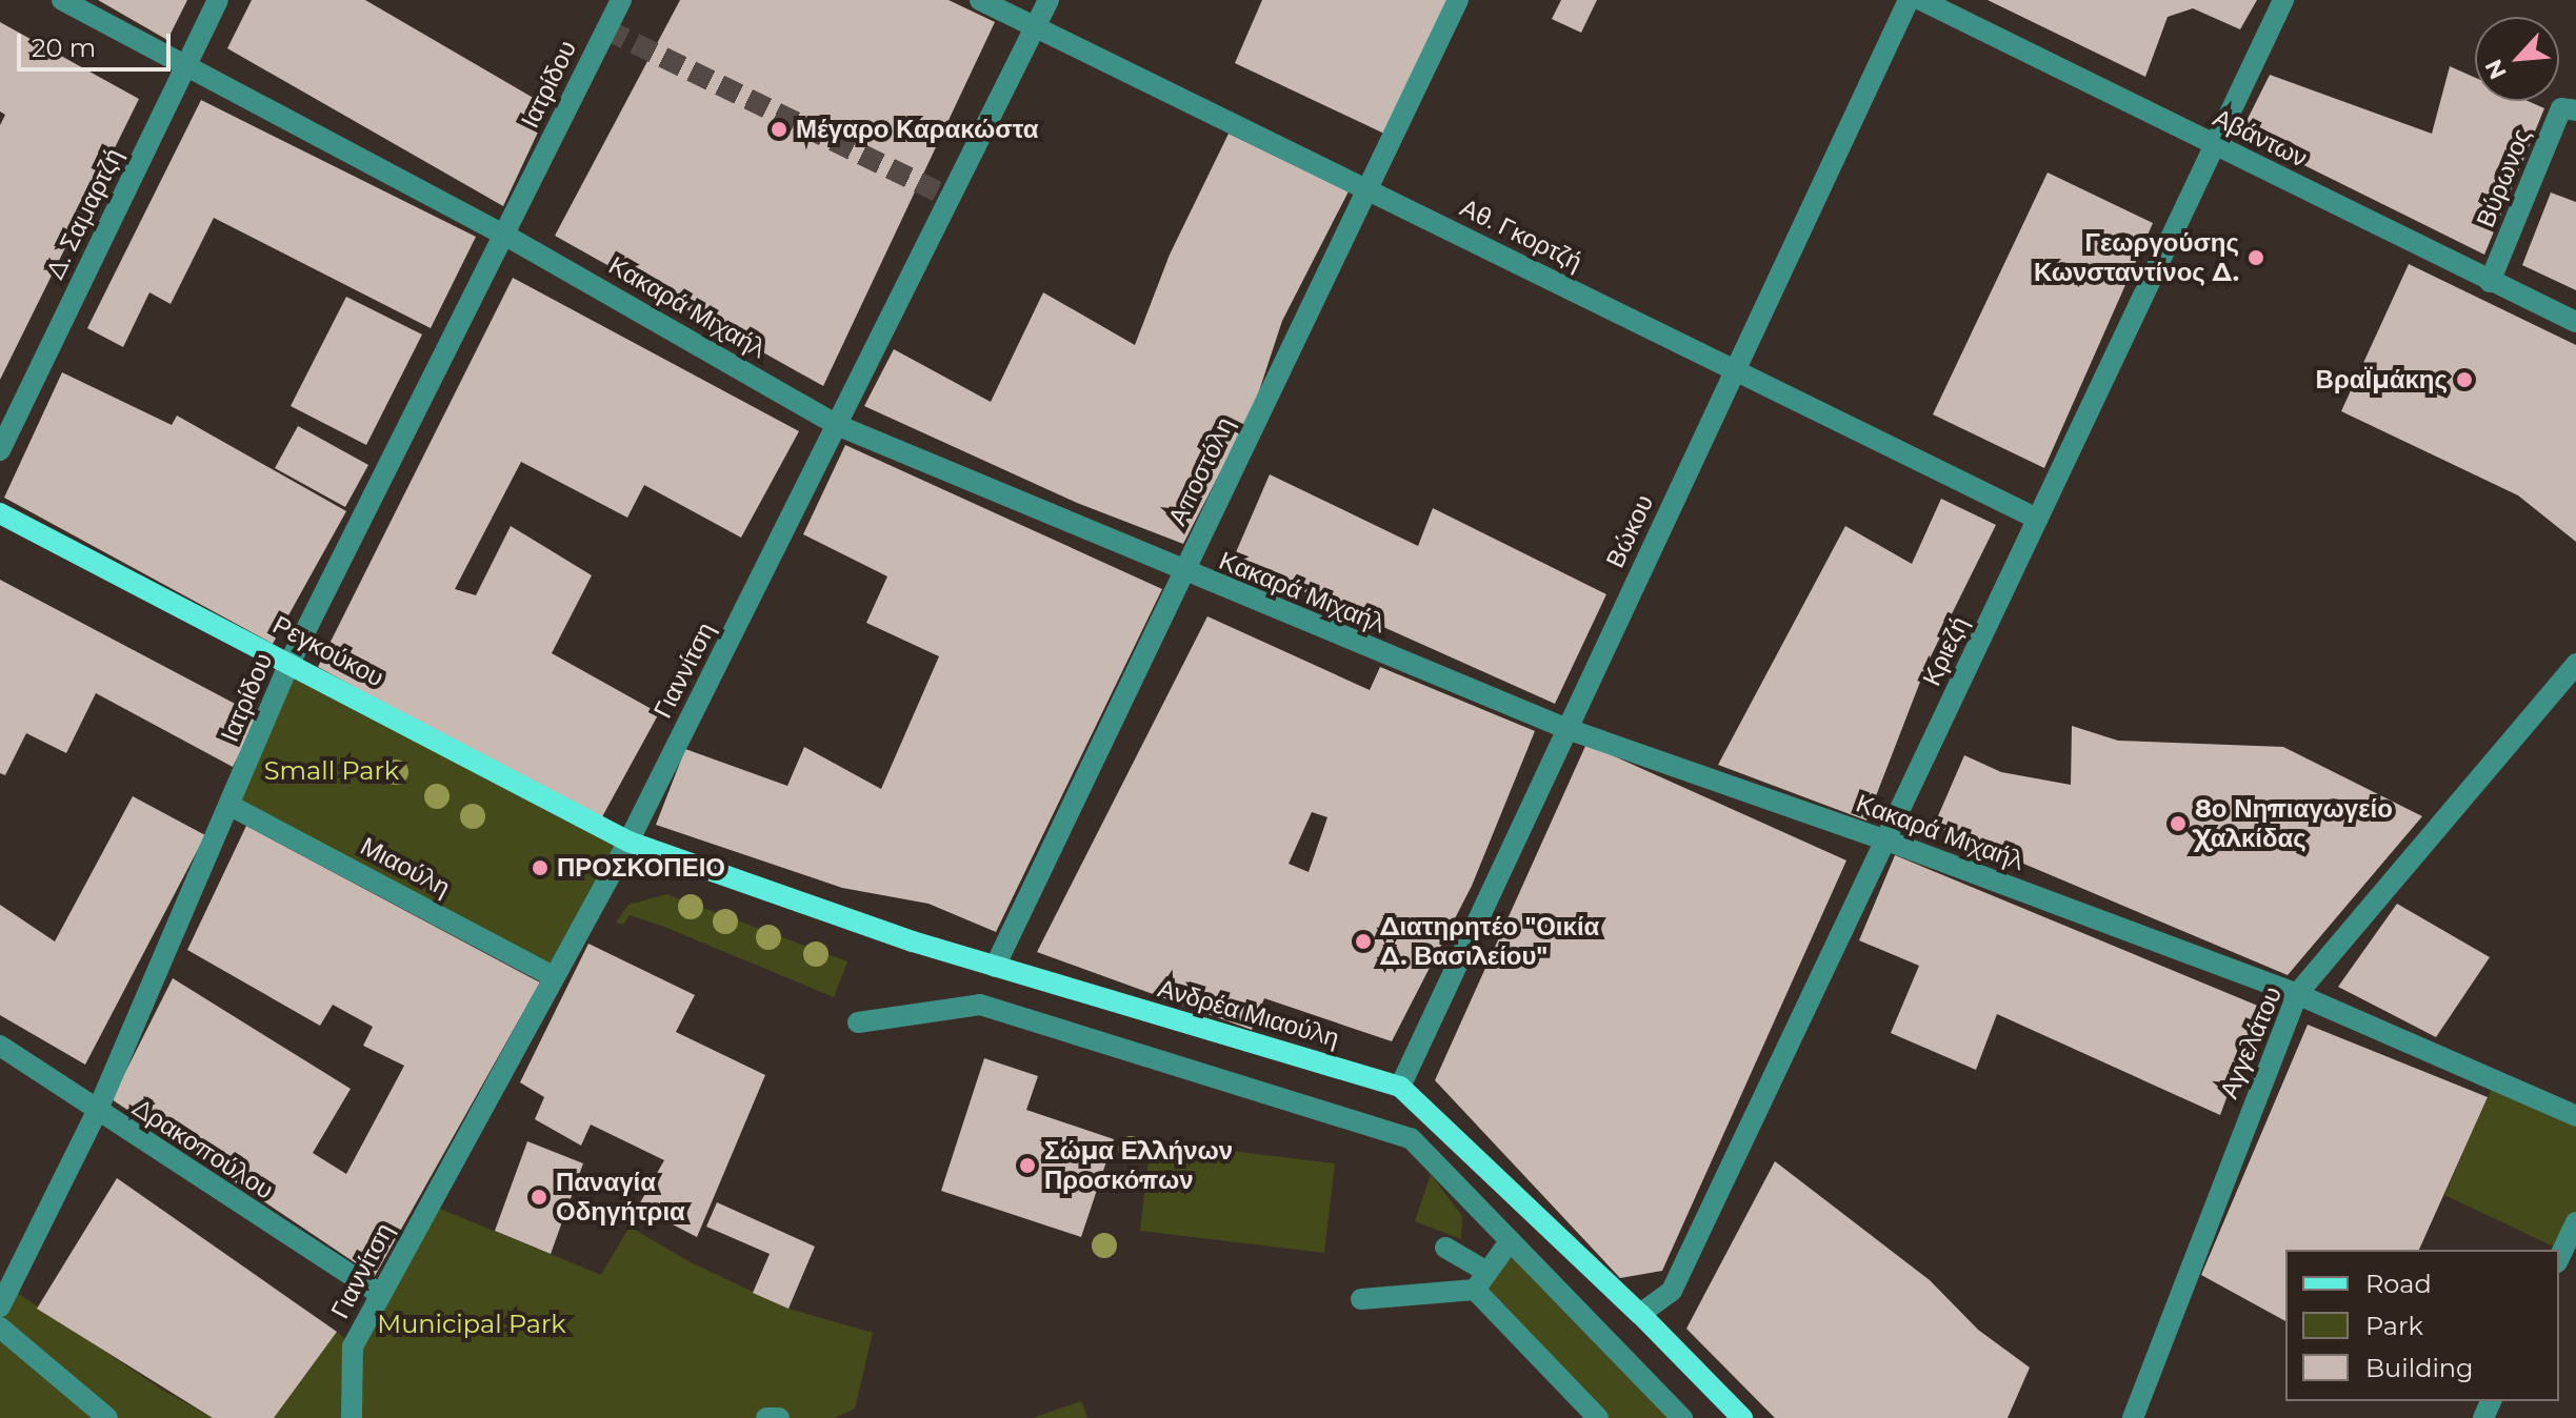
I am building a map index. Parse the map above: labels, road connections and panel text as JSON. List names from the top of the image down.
{
  "streets": {
    "main road": ["Ρεγκούκου", "Ανδρέα Μιαούλη"],
    "street": [
      "Ιατρίδου",
      "Αβάντων",
      "Βύρωνος",
      "Δ. Σαμαρτζή",
      "Αθ. Γκορτζή",
      "Κακαρά Μιχαήλ",
      "Αποστόλη",
      "Βώκου",
      "Κριεζή",
      "Γιαννίτση",
      "Μιαούλη",
      "Αγγελάτου",
      "Δρακοπούλου"
    ]
  },
  "crossings": [
    ["Ιατρίδου", "Κακαρά Μιχαήλ"],
    ["Ιατρίδου", "Ρεγκούκου"],
    ["Ιατρίδου", "Μιαούλη"],
    ["Ιατρίδου", "Δρακοπούλου"],
    ["Αβάντων", "Βύρωνος"],
    ["Αβάντων", "Κριεζή"],
    ["Δ. Σαμαρτζή", "Κακαρά Μιχαήλ"],
    ["Αθ. Γκορτζή", "Αποστόλη"],
    ["Αθ. Γκορτζή", "Βώκου"],
    ["Αθ. Γκορτζή", "Κριεζή"],
    ["Αθ. Γκορτζή", "Γιαννίτση"],
    ["Κακαρά Μιχαήλ", "Αποστόλη"],
    ["Κακαρά Μιχαήλ", "Βώκου"],
    ["Κακαρά Μιχαήλ", "Κριεζή"],
    ["Κακαρά Μιχαήλ", "Γιαννίτση"],
    ["Κακαρά Μιχαήλ", "Αγγελάτου"],
    ["Αποστόλη", "Ανδρέα Μιαούλη"],
    ["Βώκου", "Ανδρέα Μιαούλη"],
    ["Ρεγκούκου", "Γιαννίτση"],
    ["Ρεγκούκου", "Ανδρέα Μιαούλη"],
    ["Κριεζή", "Ανδρέα Μιαούλη"],
    ["Γιαννίτση", "Μιαούλη"],
    ["Γιαννίτση", "Ανδρέα Μιαούλη"],
    ["Γιαννίτση", "Δρακοπούλου"]
  ],
  "parks": ["Small Park", "Municipal Park"],
  "places": [
    "Μέγαρο Καρακώστα",
    "Γεωργούσης Κωνσταντίνος Δ.",
    "ΒραΪμάκης",
    "8ο Νηπιαγωγείο Χαλκίδας",
    "ΠΡΟΣΚΟΠΕΙΟ",
    "Διατηρητέο \"Οικία Δ. Βασιλείου\"",
    "Σώμα Ελλήνων Προσκόπων",
    "Παναγία Οδηγήτρια"
  ],
  "legend": ["Road", "Park", "Building"],
  "scale_bar": "20 m",
  "north": "bottom left"
}
